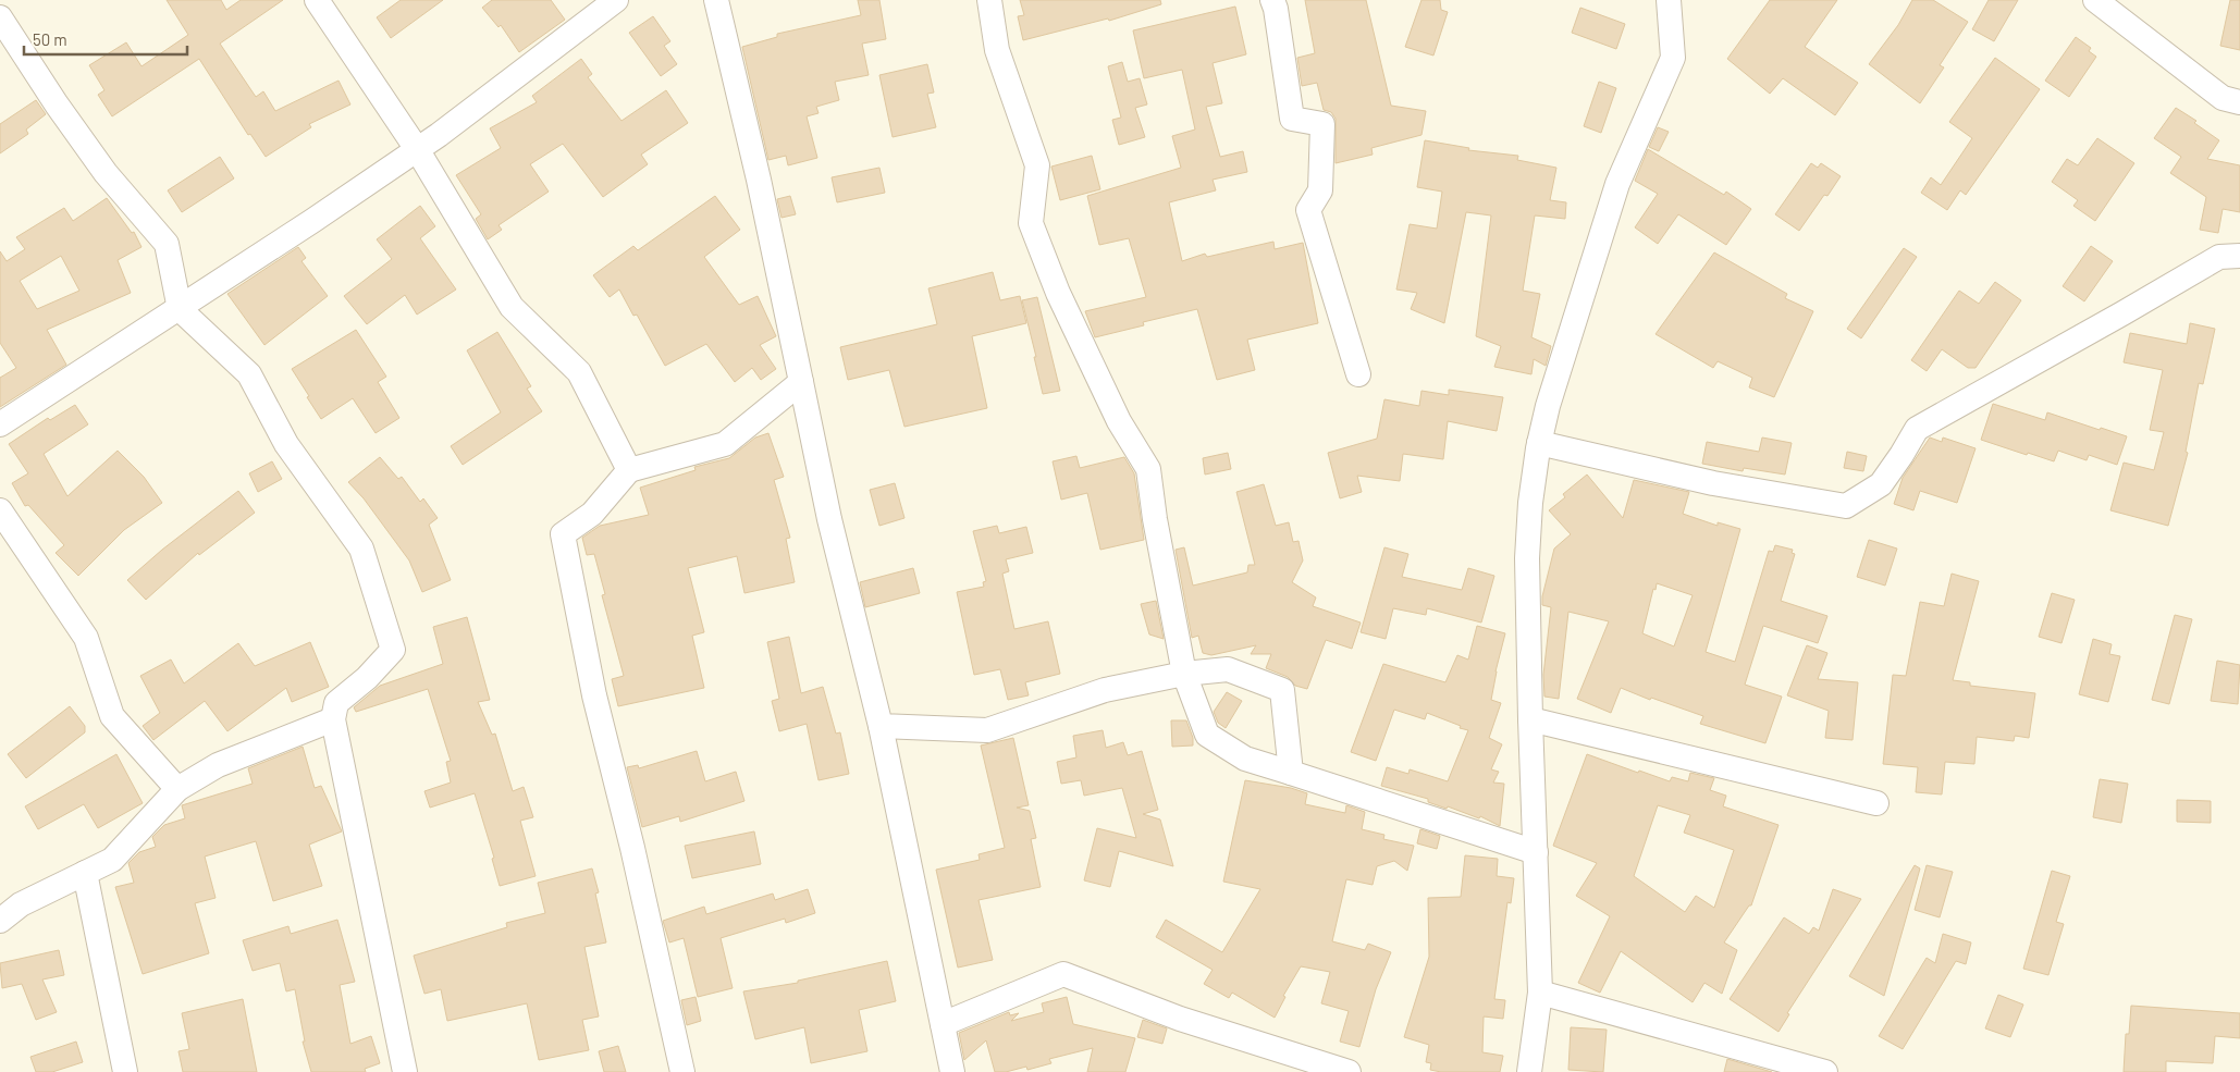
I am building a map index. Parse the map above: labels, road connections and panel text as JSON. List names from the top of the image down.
{
  "scale_bar": "50 m"
}
